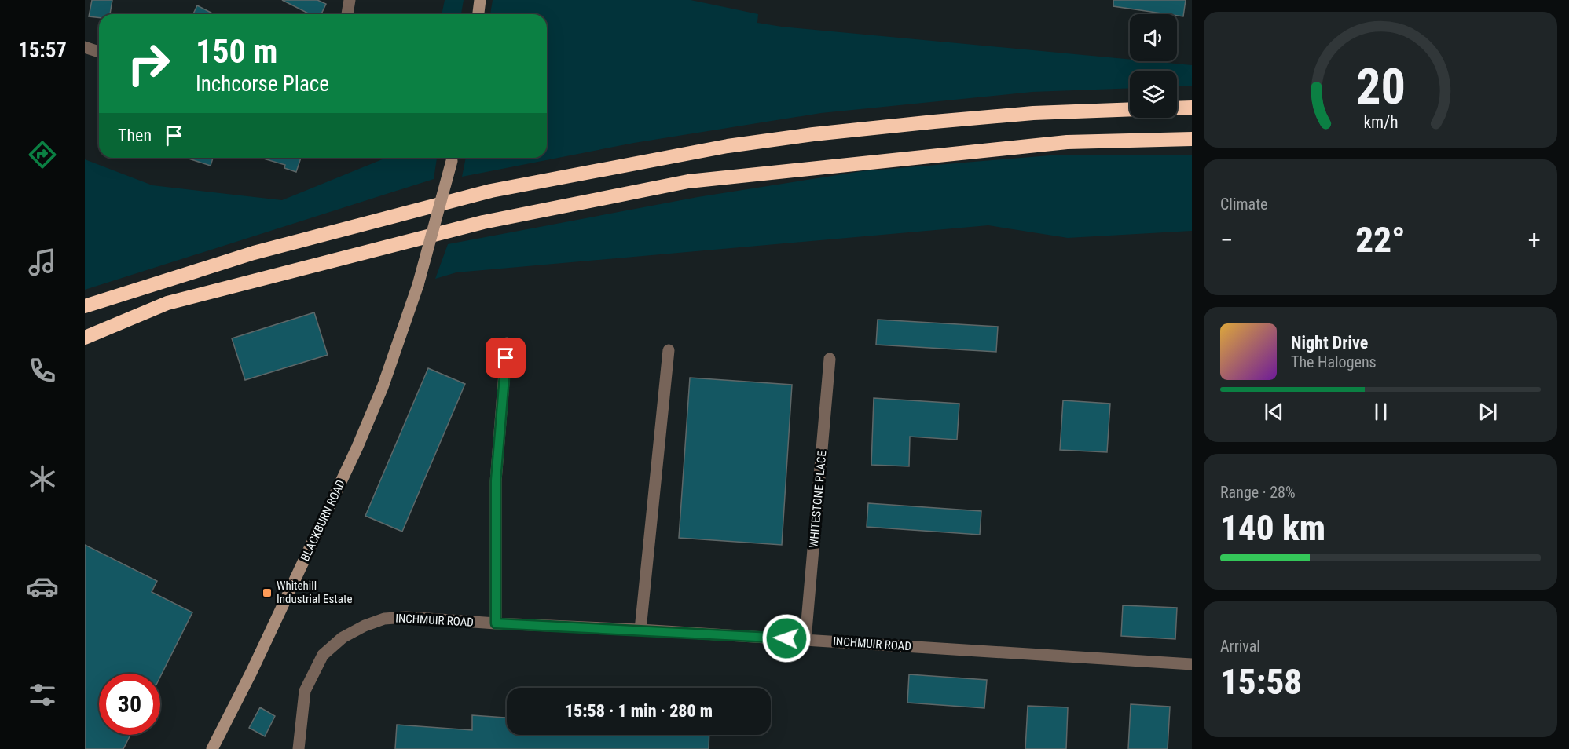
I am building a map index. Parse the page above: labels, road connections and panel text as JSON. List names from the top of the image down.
{
  "streets": {
    "main road": ["BLACKBURN ROAD"],
    "street": ["WHITESTONE PLACE", "INCHMUIR ROAD"]
  },
  "crossings": [
    ["WHITESTONE PLACE", "INCHMUIR ROAD"]
  ],
  "places": {
    "transit": ["Whitehill Industrial Estate"]
  },
  "page": {
    "tabs": "15:57",
    "turn": ["150 m", "Inchcorse Place"],
    "then": "Then",
    "tile": [
      "Climate",
      ["Range · 28%", "140 km"],
      ["Arrival", "15:58"]
    ],
    "heat": ["−", "22°", "+"],
    "song": ["Night Drive", "The Halogens"],
    "limit": "30",
    "trip": "15:58 · 1 min · 280 m",
    "gauge": ["20", "km/h"]
  }
}
